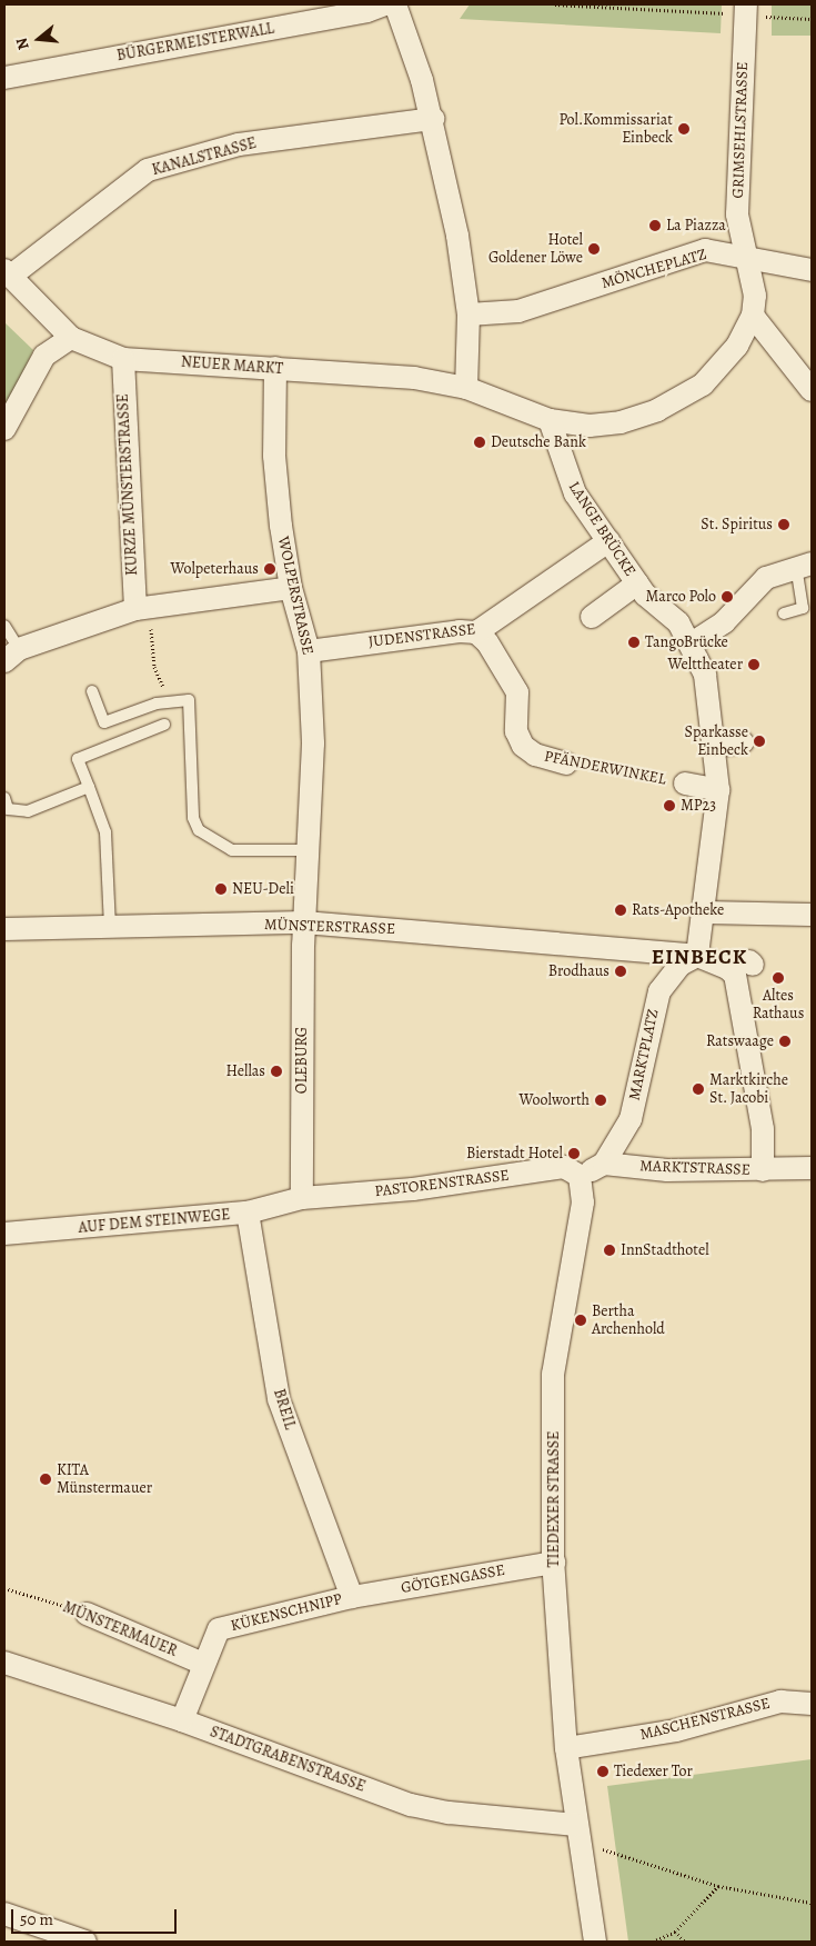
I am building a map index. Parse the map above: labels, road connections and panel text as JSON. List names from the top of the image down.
{
  "streets": {
    "street": [
      "BÜRGERMEISTERWALL",
      "GRIMSEHLSTRASSE",
      "KANALSTRASSE",
      "MÖNCHEPLATZ",
      "NEUER MARKT",
      "KURZE MÜNSTERSTRASSE",
      "LANGE BRÜCKE",
      "WOLPERSTRASSE",
      "JUDENSTRASSE",
      "PFÄNDERWINKEL",
      "MÜNSTERSTRASSE",
      "MARKTPLATZ",
      "OLEBURG",
      "MARKTSTRASSE",
      "PASTORENSTRASSE",
      "AUF DEM STEINWEGE",
      "BREIL",
      "TIEDEXER STRASSE",
      "GÖTGENGASSE",
      "KÜKENSCHNIPP",
      "MÜNSTERMAUER",
      "MASCHENSTRASSE",
      "STADTGRABENSTRASSE"
    ]
  },
  "crossings": [
    ["GRIMSEHLSTRASSE", "MÖNCHEPLATZ"],
    ["KANALSTRASSE", "NEUER MARKT"],
    ["NEUER MARKT", "KURZE MÜNSTERSTRASSE"],
    ["NEUER MARKT", "WOLPERSTRASSE"],
    ["LANGE BRÜCKE", "JUDENSTRASSE"],
    ["WOLPERSTRASSE", "JUDENSTRASSE"],
    ["WOLPERSTRASSE", "MÜNSTERSTRASSE"],
    ["WOLPERSTRASSE", "OLEBURG"],
    ["JUDENSTRASSE", "PFÄNDERWINKEL"],
    ["MÜNSTERSTRASSE", "MARKTPLATZ"],
    ["MÜNSTERSTRASSE", "OLEBURG"],
    ["MARKTPLATZ", "MARKTSTRASSE"],
    ["OLEBURG", "PASTORENSTRASSE"],
    ["OLEBURG", "AUF DEM STEINWEGE"],
    ["PASTORENSTRASSE", "AUF DEM STEINWEGE"],
    ["PASTORENSTRASSE", "TIEDEXER STRASSE"],
    ["AUF DEM STEINWEGE", "BREIL"],
    ["BREIL", "GÖTGENGASSE"],
    ["BREIL", "KÜKENSCHNIPP"],
    ["TIEDEXER STRASSE", "GÖTGENGASSE"],
    ["TIEDEXER STRASSE", "MASCHENSTRASSE"],
    ["TIEDEXER STRASSE", "STADTGRABENSTRASSE"],
    ["GÖTGENGASSE", "KÜKENSCHNIPP"],
    ["KÜKENSCHNIPP", "MÜNSTERMAUER"],
    ["KÜKENSCHNIPP", "STADTGRABENSTRASSE"]
  ],
  "districts": ["EINBECK"],
  "places": [
    "Pol.Kommissariat Einbeck",
    "La Piazza",
    "Hotel Goldener Löwe",
    "Deutsche Bank",
    "St. Spiritus",
    "Wolpeterhaus",
    "Marco Polo",
    "TangoBrücke",
    "Welttheater",
    "Sparkasse Einbeck",
    "MP23",
    "NEU-Deli",
    "Rats-Apotheke",
    "Brodhaus",
    "Altes Rathaus",
    "Ratswaage",
    "Hellas",
    "Marktkirche St. Jacobi",
    "Woolworth",
    "Bierstadt Hotel",
    "InnStadthotel",
    "Bertha Archenhold",
    "KITA Münstermauer",
    "Tiedexer Tor"
  ],
  "scale_bar": "50 m",
  "north": "left"
}
